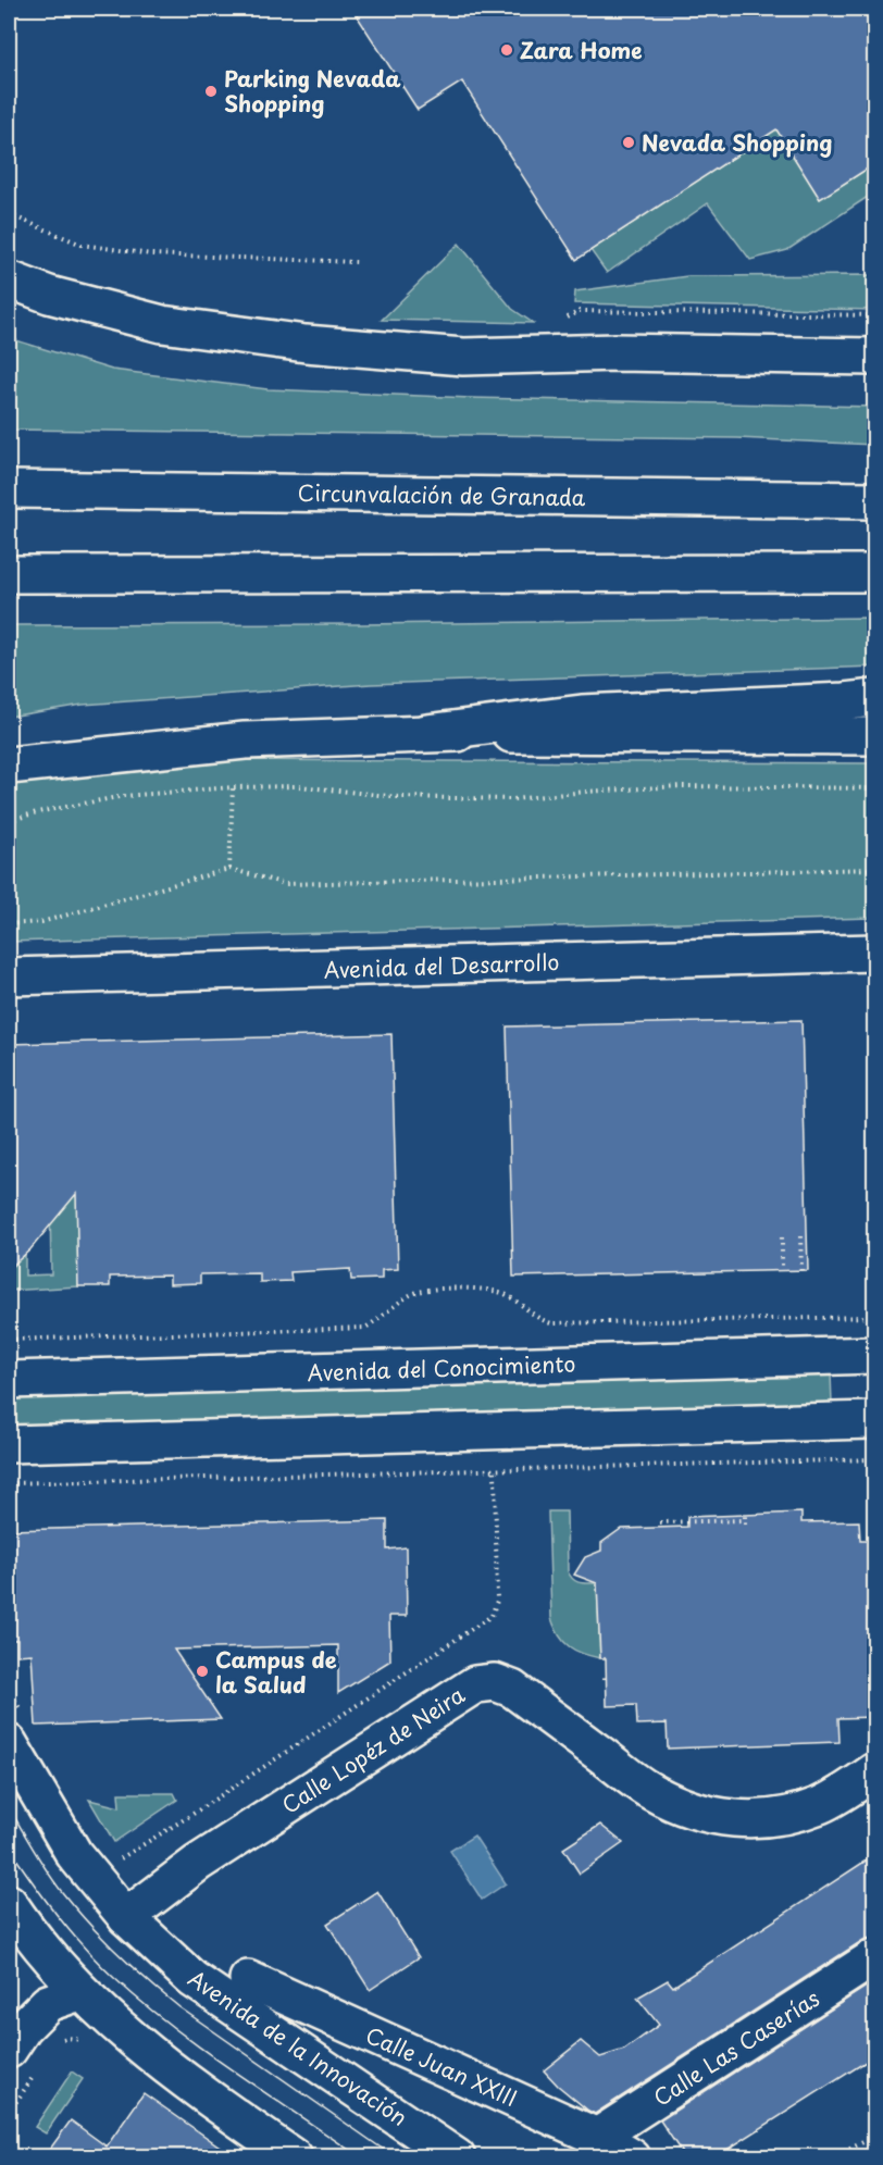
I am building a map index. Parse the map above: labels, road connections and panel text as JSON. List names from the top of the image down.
{
  "streets": {
    "main road": [
      "Circunvalación de Granada",
      "Avenida del Desarrollo",
      "Avenida del Conocimiento",
      "Calle Lopéz de Neira",
      "Avenida de la Innovación",
      "Calle Las Caserías",
      "Calle Juan XXIII"
    ]
  },
  "crossings": [
    ["Calle Lopéz de Neira", "Avenida de la Innovación"],
    ["Calle Las Caserías", "Calle Juan XXIII"]
  ],
  "places": [
    "Zara Home",
    "Parking Nevada Shopping",
    "Nevada Shopping",
    "Campus de la Salud"
  ]
}
